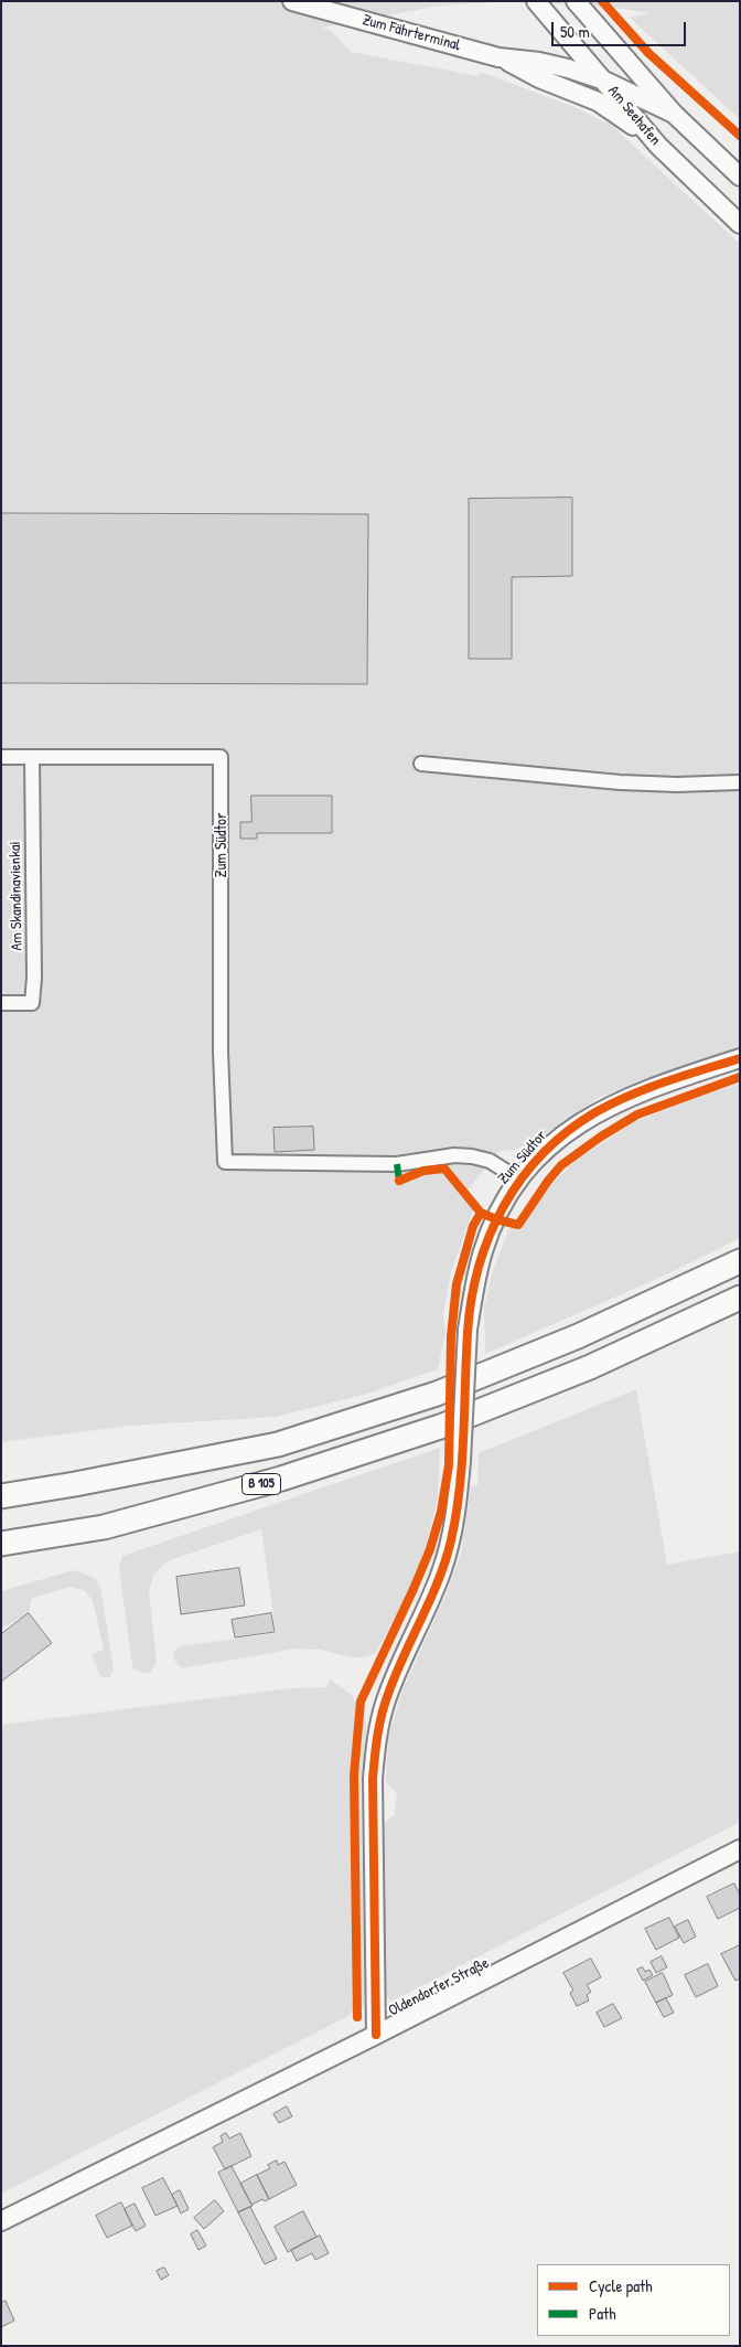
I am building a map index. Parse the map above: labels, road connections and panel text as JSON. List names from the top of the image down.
{
  "streets": {
    "highway": ["B 105"],
    "street": [
      "Zum Fährterminal",
      "Am Seehafen",
      "Zum Südtor",
      "Am Skandinavienkai",
      "Oldendorfer Straße"
    ]
  },
  "crossings": [
    ["Zum Fährterminal", "Am Seehafen"],
    ["Zum Südtor", "Am Skandinavienkai"],
    ["Zum Südtor", "Oldendorfer Straße"]
  ],
  "legend": ["Cycle path", "Path"],
  "scale_bar": "50 m"
}
